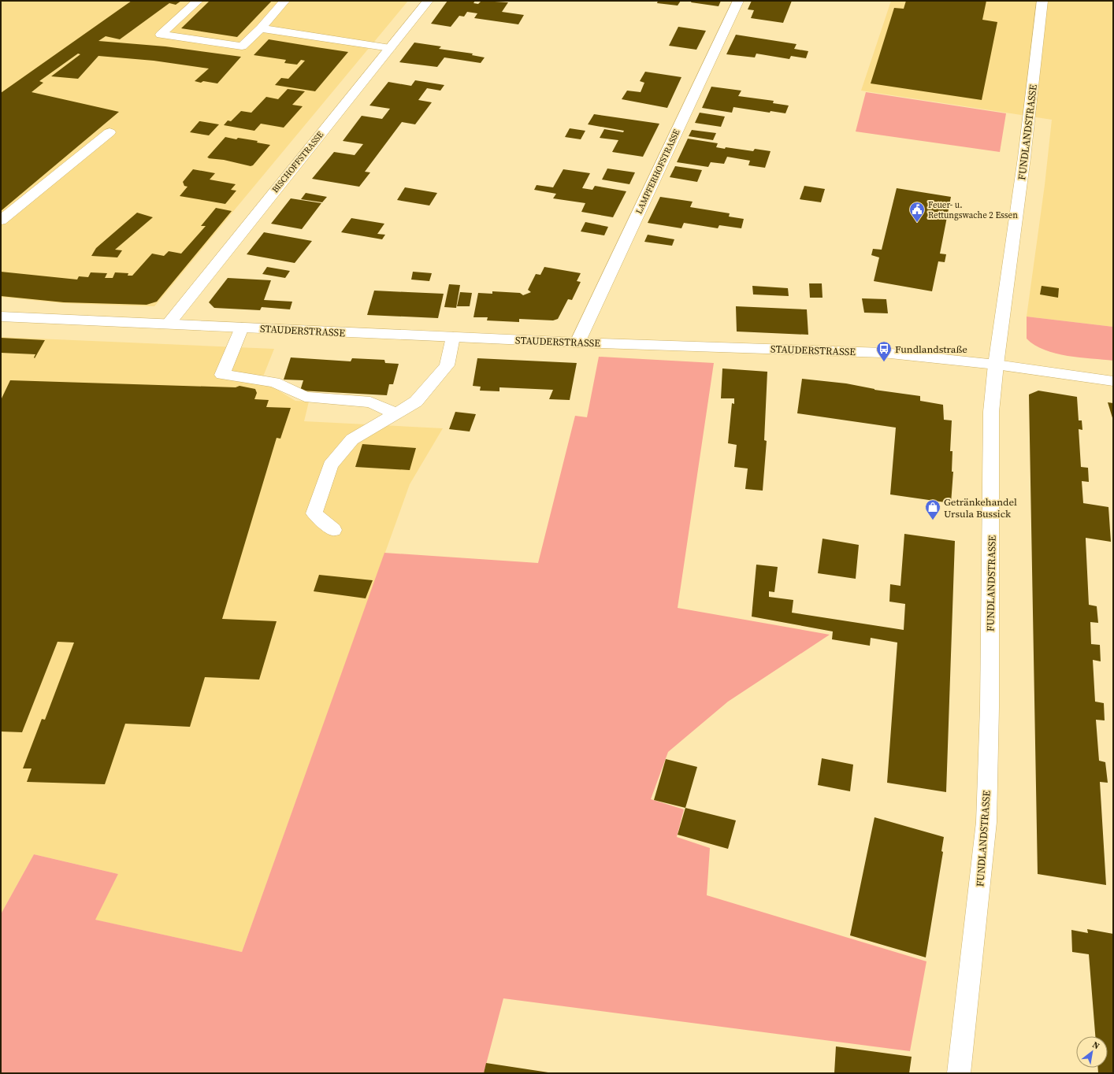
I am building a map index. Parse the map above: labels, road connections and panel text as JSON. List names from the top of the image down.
{
  "streets": {
    "street": [
      "FUNDLANDSTRASSE",
      "BISCHOFFSTRASSE",
      "LAMPFERHOFSTRASSE",
      "STAUDERSTRASSE"
    ]
  },
  "crossings": [
    ["FUNDLANDSTRASSE", "STAUDERSTRASSE"],
    ["BISCHOFFSTRASSE", "STAUDERSTRASSE"],
    ["LAMPFERHOFSTRASSE", "STAUDERSTRASSE"]
  ],
  "places": {
    "public building": ["Feuer- u. Rettungswache 2 Essen"],
    "bus stop": ["Fundlandstraße"],
    "shop": ["Getränkehandel Ursula Bussick"]
  },
  "north": "top right"
}
